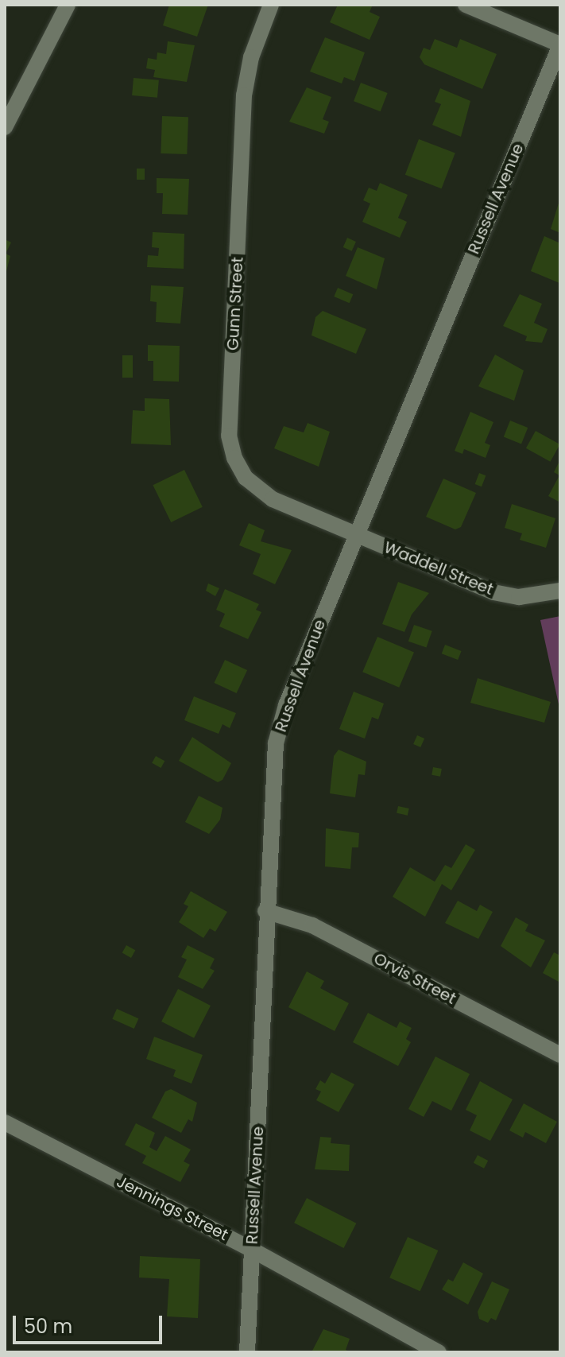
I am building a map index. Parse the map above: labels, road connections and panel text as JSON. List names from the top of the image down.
{
  "streets": {
    "street": [
      "Russell Avenue",
      "Gunn Street",
      "Waddell Street",
      "Orvis Street",
      "Jennings Street"
    ]
  },
  "crossings": [
    ["Russell Avenue", "Gunn Street"],
    ["Russell Avenue", "Waddell Street"],
    ["Russell Avenue", "Orvis Street"],
    ["Russell Avenue", "Jennings Street"],
    ["Gunn Street", "Waddell Street"]
  ],
  "scale_bar": "50 m"
}
